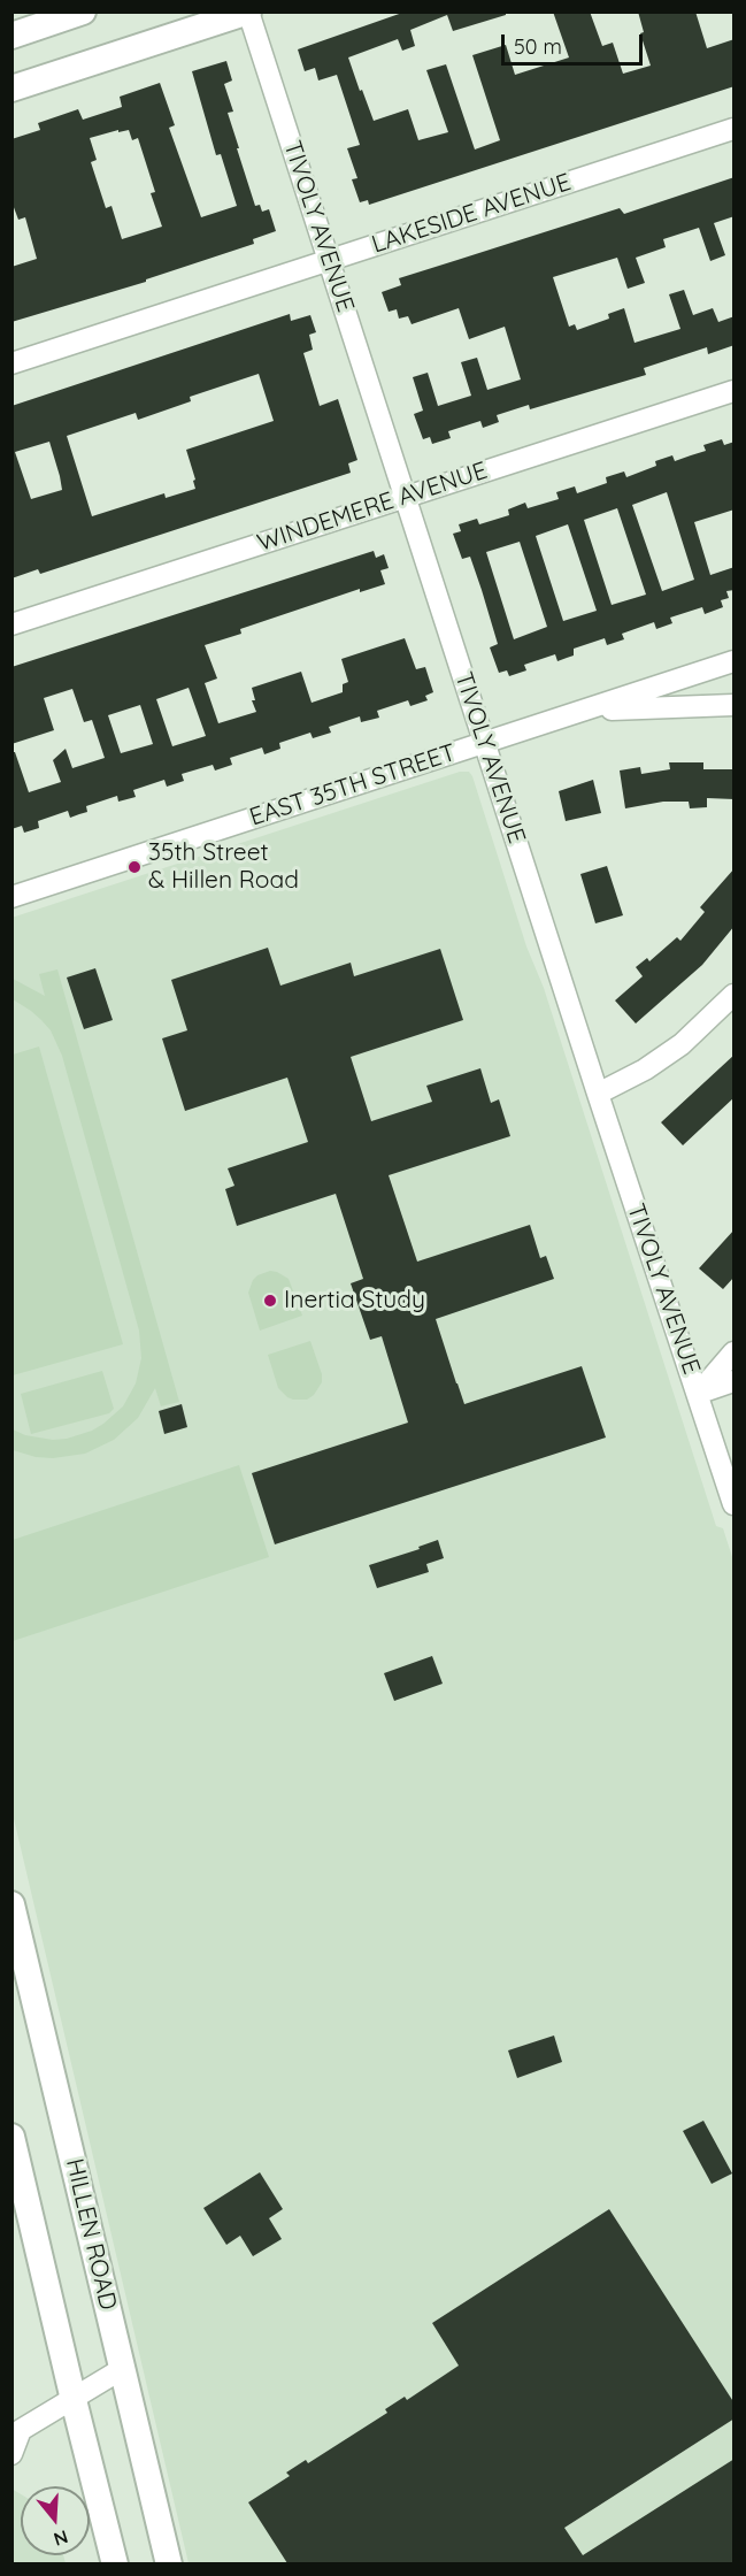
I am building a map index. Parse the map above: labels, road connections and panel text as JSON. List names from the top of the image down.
{
  "streets": {
    "main road": ["HILLEN ROAD"],
    "street": [
      "LAKESIDE AVENUE",
      "TIVOLY AVENUE",
      "WINDEMERE AVENUE",
      "EAST 35TH STREET"
    ]
  },
  "crossings": [
    ["LAKESIDE AVENUE", "TIVOLY AVENUE"],
    ["TIVOLY AVENUE", "WINDEMERE AVENUE"],
    ["TIVOLY AVENUE", "EAST 35TH STREET"]
  ],
  "places": ["35th Street & Hillen Road", "Inertia Study"],
  "scale_bar": "50 m",
  "north": "bottom"
}
